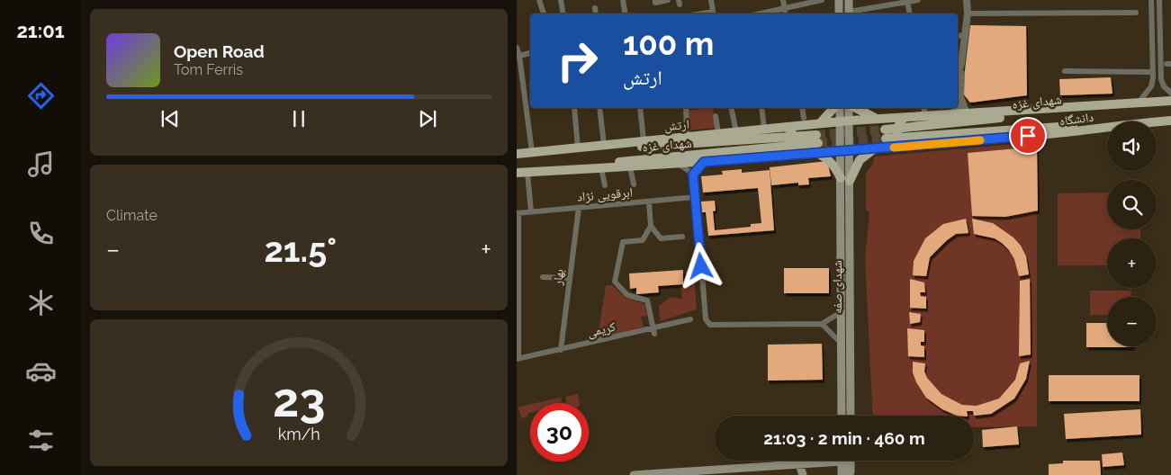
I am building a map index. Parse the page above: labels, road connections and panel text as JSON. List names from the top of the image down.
{
  "streets": {
    "main road": [
      "شهدای غزه",
      "دانشگاه",
      "ارتش",
      "شهدای صفه"
    ],
    "street": ["ابرقویی نژاد", "بهار", "کریمی"]
  },
  "crossings": [
    ["شهدای غزه", "دانشگاه"],
    ["شهدای غزه", "ارتش"],
    ["دانشگاه", "ارتش"],
    ["دانشگاه", "شهدای صفه"],
    ["ابرقویی نژاد", "بهار"],
    ["بهار", "کریمی"]
  ],
  "page": {
    "tabs": "21:01",
    "turn": ["100 m", "ارتش"],
    "song": ["Open Road", "Tom Ferris"],
    "map_buttons": ["+", "−"],
    "tile": "Climate",
    "heat": ["−", "21.5°", "+"],
    "limit": "30",
    "trip": "21:03 · 2 min · 460 m",
    "gauge": ["23", "km/h"]
  }
}
